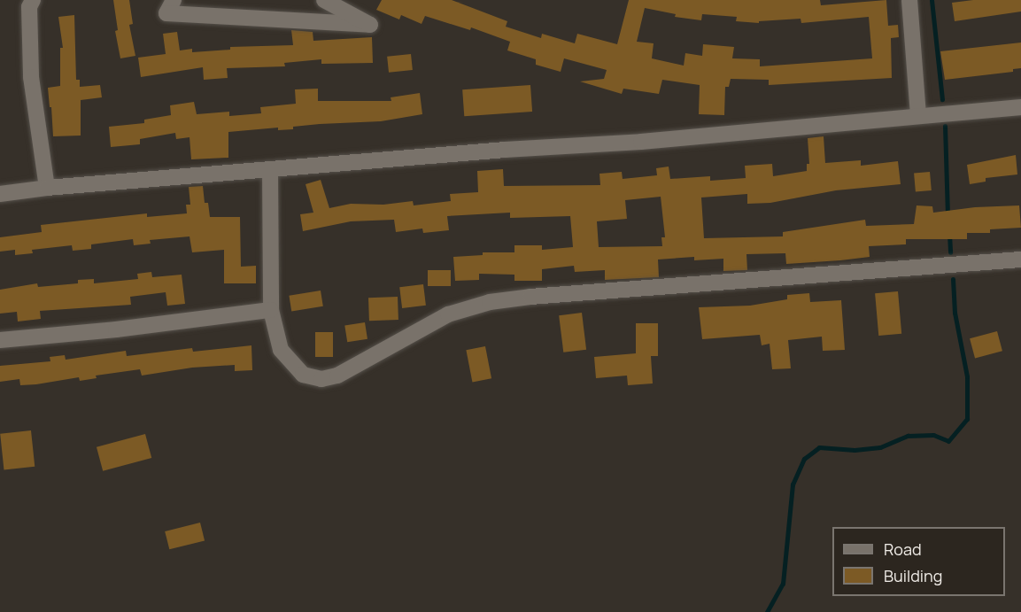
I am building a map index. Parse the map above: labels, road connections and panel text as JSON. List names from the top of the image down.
{
  "legend": ["Road", "Building"]
}
